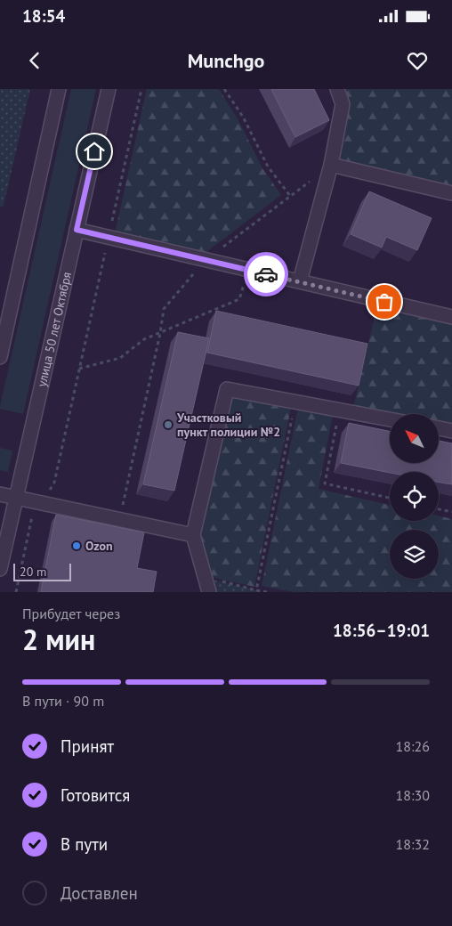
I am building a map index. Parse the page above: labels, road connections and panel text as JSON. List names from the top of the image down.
{
  "streets": {
    "street": ["улица 50 лет Октября"]
  },
  "places": ["Участковый пункт полиции №2", "Ozon"],
  "scale_bar": "20 m",
  "north": "top left",
  "page": {
    "status": "18:54",
    "header": "Munchgo",
    "scale": "20 m",
    "heading": ["2 мин", "Прибудет через", "18:56–19:01"],
    "bar": "В пути · 90 m",
    "list": [
      ["Принят", "18:26"],
      ["Готовится", "18:30"],
      ["В пути", "18:32"],
      "Доставлен"
    ]
  }
}
